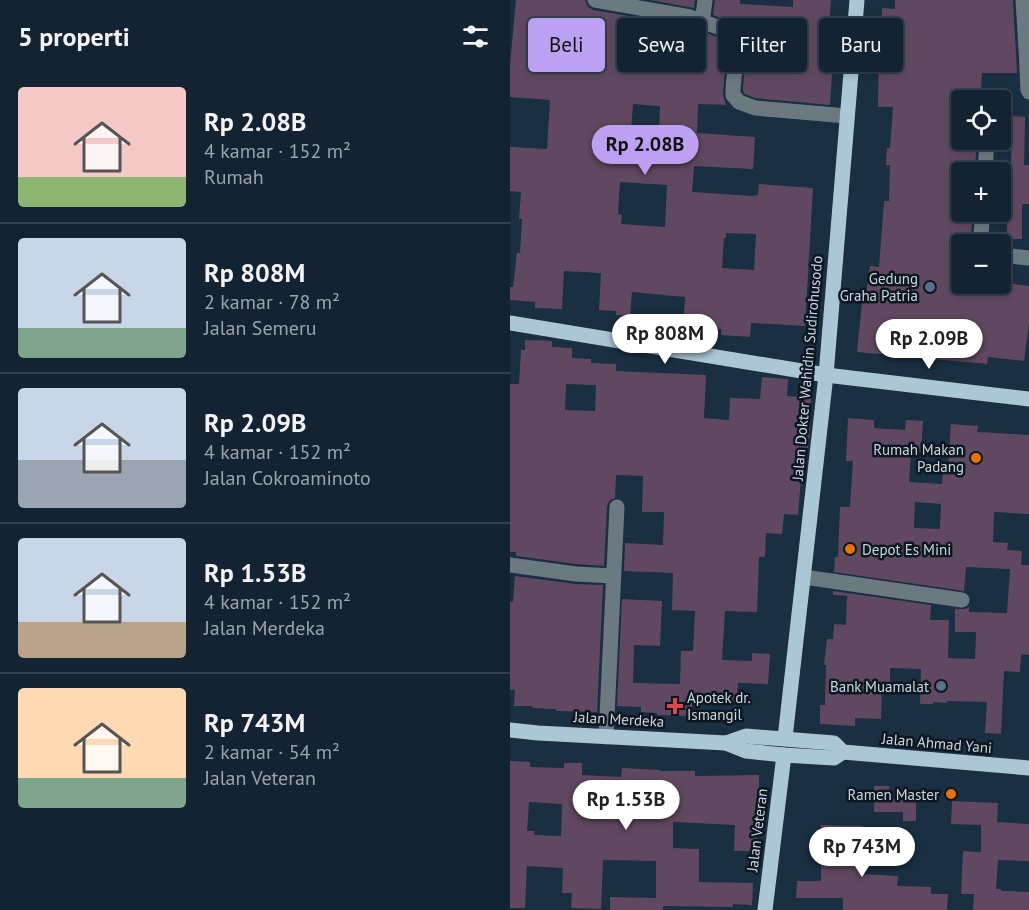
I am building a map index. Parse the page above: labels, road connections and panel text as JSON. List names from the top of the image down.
{
  "streets": {
    "main road": [
      "Jalan Dokter Wahidin Sudirohusodo",
      "Jalan Merdeka",
      "Jalan Ahmad Yani",
      "Jalan Veteran"
    ]
  },
  "crossings": [
    ["Jalan Dokter Wahidin Sudirohusodo", "Jalan Merdeka"],
    ["Jalan Dokter Wahidin Sudirohusodo", "Jalan Ahmad Yani"],
    ["Jalan Merdeka", "Jalan Ahmad Yani"],
    ["Jalan Merdeka", "Jalan Veteran"],
    ["Jalan Ahmad Yani", "Jalan Veteran"]
  ],
  "places": {
    "other": [
      "Gedung Graha Patria",
      "Rumah Makan Padang",
      "Depot Es Mini",
      "Bank Muamalat",
      "Ramen Master"
    ],
    "health": ["Apotek dr. Ismangil"]
  },
  "page": {
    "heading": "5 properti",
    "chip": [
      "Beli",
      "Sewa",
      "Filter",
      "Baru"
    ],
    "list": [
      {
        "name": "Rp 2.08B",
        "note": "4 kamar · 152 m² · Rumah"
      },
      {
        "name": "Rp 808M",
        "note": "2 kamar · 78 m² · Jalan Semeru"
      },
      {
        "name": "Rp 2.09B",
        "note": "4 kamar · 152 m² · Jalan Cokroaminoto"
      },
      {
        "name": "Rp 1.53B",
        "note": "4 kamar · 152 m² · Jalan Merdeka"
      },
      {
        "name": "Rp 743M",
        "note": "2 kamar · 54 m² · Jalan Veteran"
      }
    ],
    "map_buttons": ["+", "−"],
    "price": [
      "Rp 2.08B",
      "Rp 808M",
      "Rp 2.09B",
      "Rp 1.53B",
      "Rp 743M"
    ]
  }
}
